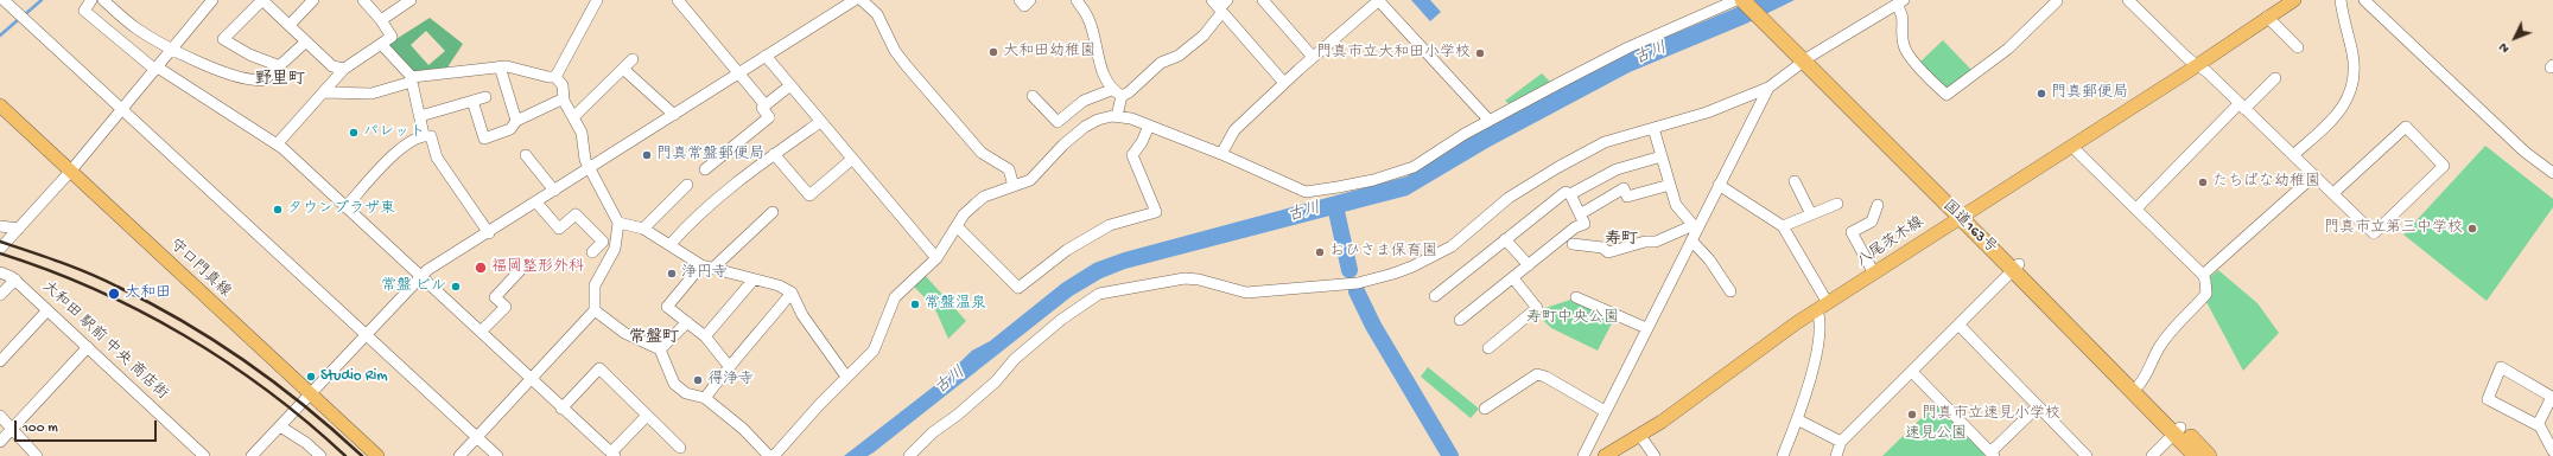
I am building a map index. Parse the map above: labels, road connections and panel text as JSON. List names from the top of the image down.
{
  "streets": {
    "highway": ["国道163号"],
    "main road": ["八尾茨木線", "守口門真線"],
    "street": ["大和田 駅前 中央 商店街"]
  },
  "crossings": [
    ["国道163号", "八尾茨木線"]
  ],
  "districts": ["野里町", "寿町", "常盤町"],
  "water": ["古川"],
  "parks": ["寿町中央公園", "速見公園"],
  "places": [
    "大和田幼稚園",
    "門真市立大和田小学校",
    "門真郵便局",
    "パレット",
    "門真常盤郵便局",
    "たちばな幼稚園",
    "タウンプラザ東",
    "門真市立第三中学校",
    "おひさま保育園",
    "福岡整形外科",
    "浄円寺",
    "常盤 ビル",
    "大和田",
    "常盤温泉",
    "Studio Rim",
    "得浄寺",
    "門真市立速見小学校"
  ],
  "scale_bar": "100 m",
  "north": "bottom left"
}
